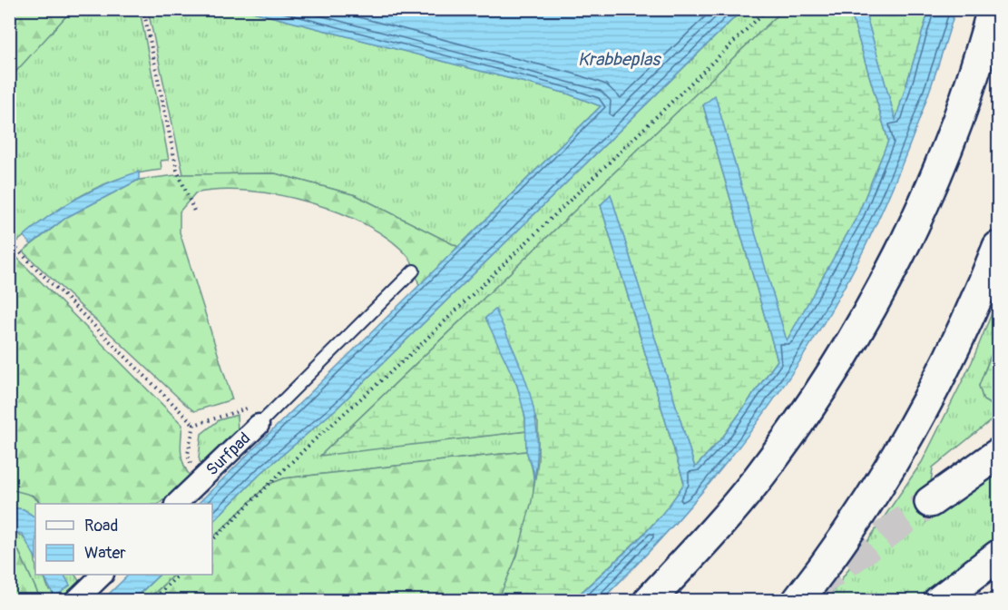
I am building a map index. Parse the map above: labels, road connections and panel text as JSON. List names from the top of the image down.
{
  "streets": {
    "street": ["Surfpad"]
  },
  "water": ["Krabbeplas"],
  "legend": ["Road", "Water"]
}
